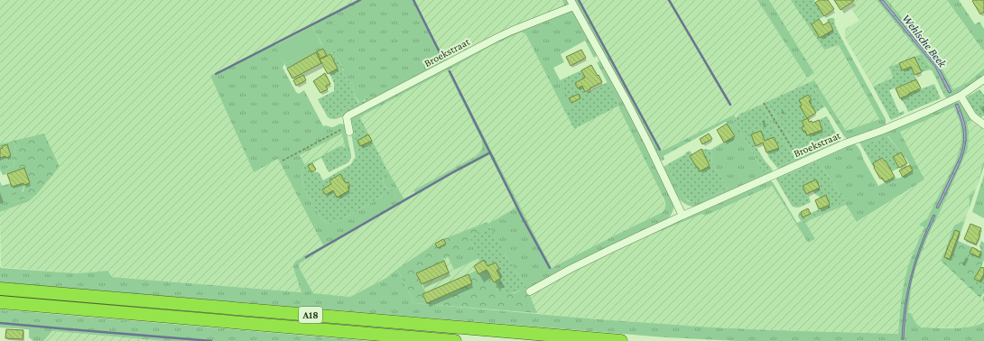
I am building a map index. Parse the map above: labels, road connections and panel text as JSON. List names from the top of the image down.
{
  "streets": {
    "highway": ["A18"],
    "street": ["Broekstraat"]
  },
  "water": ["Wehlsche Beek"]
}
